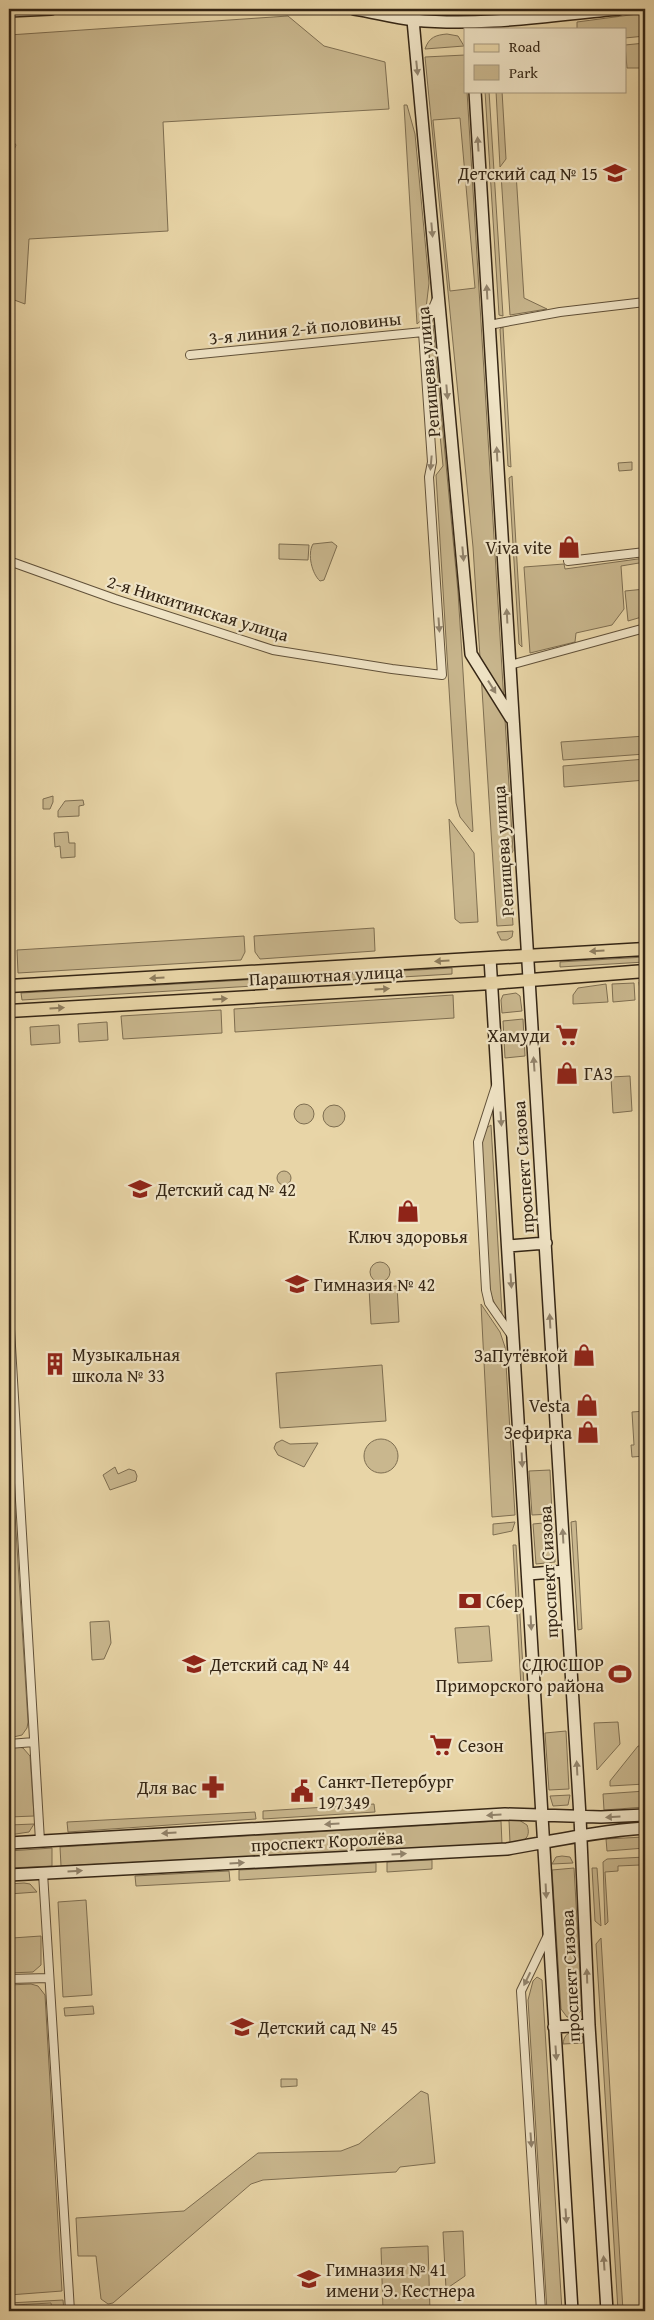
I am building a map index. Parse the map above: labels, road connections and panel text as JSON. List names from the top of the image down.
{
  "streets": {
    "main road": [
      "Репищева улица",
      "Парашютная улица",
      "проспект Сизова",
      "проспект Королёва"
    ],
    "street": ["3-я линия 2-й половины", "2-я Никитинская улица"]
  },
  "crossings": [
    ["3-я линия 2-й половины", "2-я Никитинская улица"],
    ["Репищева улица", "Парашютная улица"],
    ["Репищева улица", "проспект Сизова"],
    ["Парашютная улица", "проспект Сизова"],
    ["проспект Сизова", "проспект Королёва"]
  ],
  "places": {
    "school or university": [
      "Детский сад № 15",
      "Детский сад № 42",
      "Гимназия № 42",
      "Детский сад № 44",
      "Детский сад № 45",
      "Гимназия № 41 имени Э. Кестнера"
    ],
    "shop": [
      "Viva vite",
      "ГАЗ",
      "Ключ здоровья",
      "ЗаПутёвкой",
      "Vesta",
      "Зефирка"
    ],
    "supermarket": ["Хамуди", "Сезон"],
    "building": ["Музыкальная школа № 33"],
    "bank": ["Сбер"],
    "sports": ["СДЮСШОР Приморского района"],
    "pharmacy": ["Для вас"],
    "public building": ["Санкт-Петербург 197349"]
  },
  "legend": ["Road", "Park"]
}
